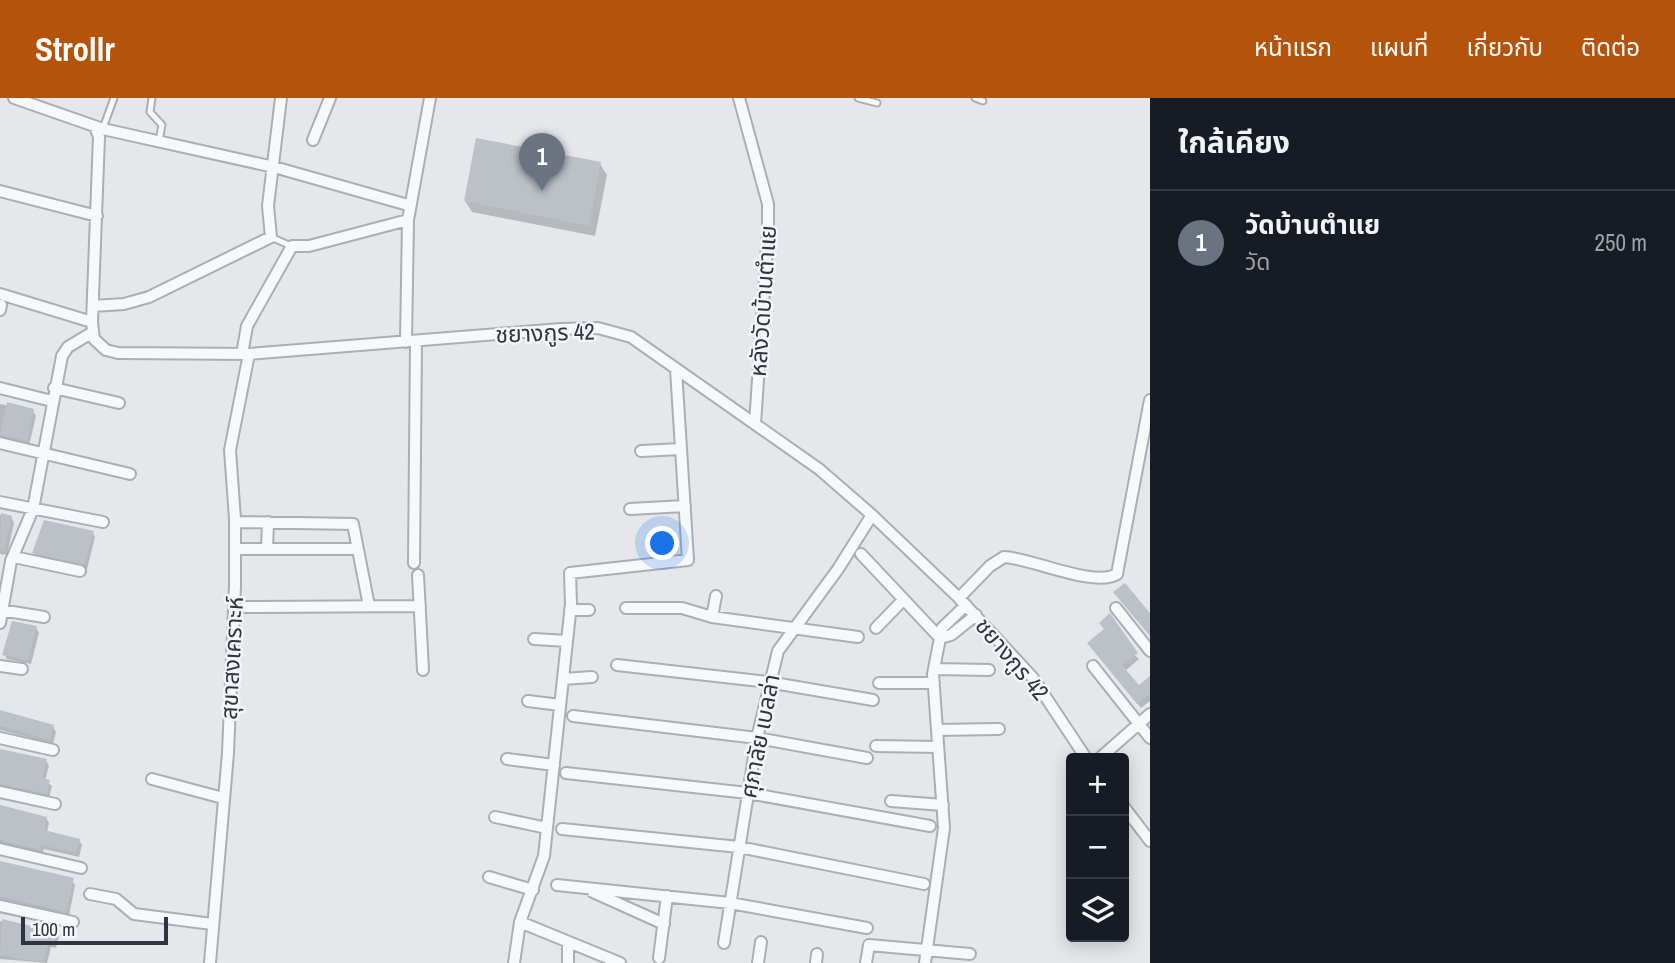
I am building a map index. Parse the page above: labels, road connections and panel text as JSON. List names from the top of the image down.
{
  "streets": {
    "street": [
      "หลังวัดบ้านตำแย",
      "ชยางกูร 42",
      "สุขาสงเคราะห์",
      "ศุภาลัย เบลล่า"
    ]
  },
  "crossings": [
    ["หลังวัดบ้านตำแย", "ชยางกูร 42"],
    ["ชยางกูร 42", "สุขาสงเคราะห์"],
    ["ชยางกูร 42", "ศุภาลัย เบลล่า"]
  ],
  "scale_bar": "100 m",
  "page": {
    "header": "Strollr",
    "nav": [
      "หน้าแรก",
      "แผนที่",
      "เกี่ยวกับ",
      "ติดต่อ"
    ],
    "heading": "ใกล้เคียง",
    "pins": "1",
    "list": [
      {
        "mark": "1",
        "name": "วัดบ้านตำแย",
        "note": "วัด",
        "value": "250 m"
      }
    ],
    "map_buttons": ["+", "−"],
    "scale": "100 m"
  }
}
